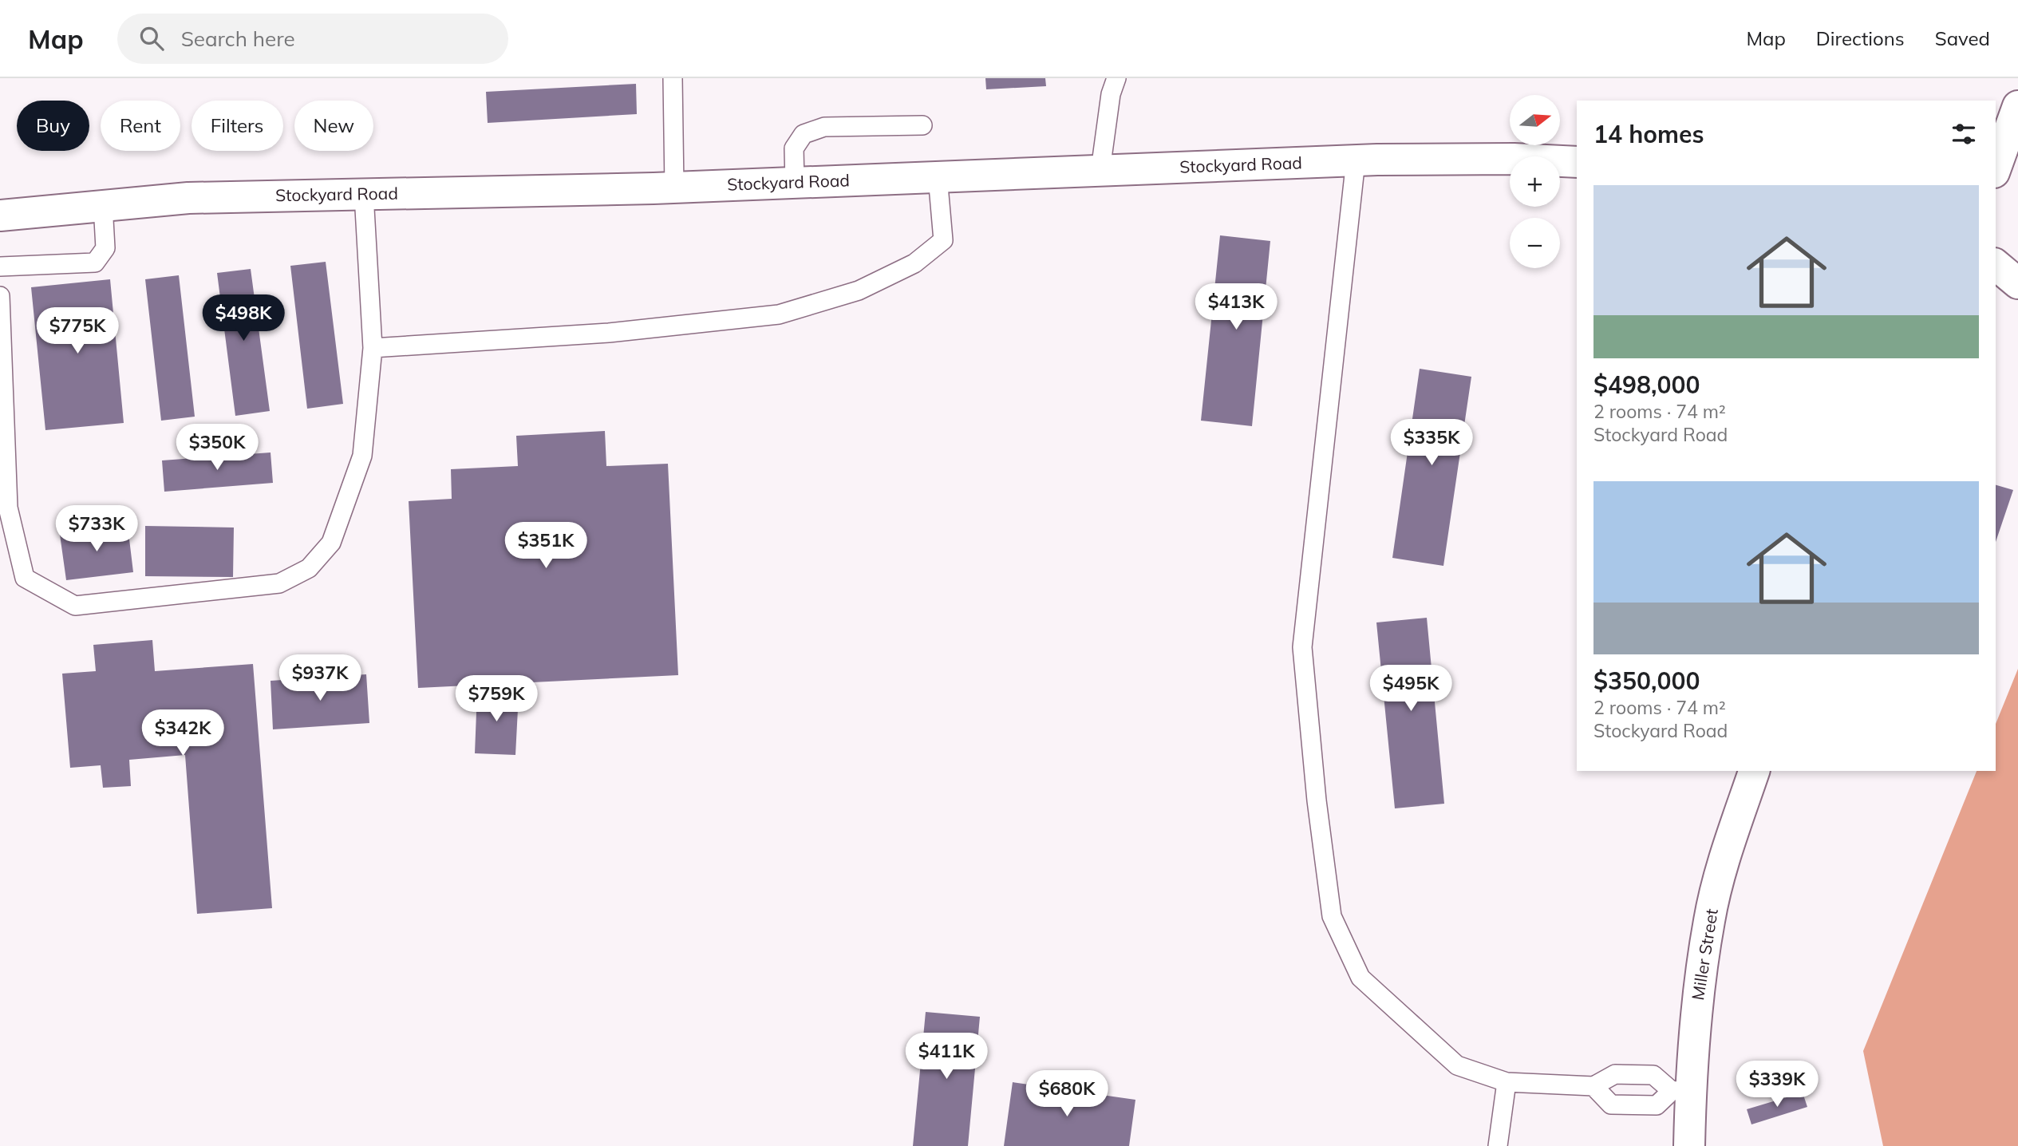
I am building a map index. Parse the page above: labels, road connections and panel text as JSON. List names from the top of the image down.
{
  "streets": {
    "street": ["Stockyard Road", "Miller Street"]
  },
  "north": "right",
  "page": {
    "header": "Map",
    "search": "Search here",
    "nav": ["Map", "Directions", "Saved"],
    "map_buttons": ["+", "−"],
    "chip": [
      "Buy",
      "Rent",
      "Filters",
      "New"
    ],
    "heading": "14 homes",
    "list": [
      {
        "name": "$498,000",
        "note": "2 rooms · 74 m² · Stockyard Road"
      },
      {
        "name": "$350,000",
        "note": "2 rooms · 74 m² · Stockyard Road"
      }
    ],
    "price": [
      "$413K",
      "$498K",
      "$775K",
      "$335K",
      "$350K",
      "$733K",
      "$351K",
      "$937K",
      "$495K",
      "$759K",
      "$342K",
      "$411K",
      "$339K",
      "$680K"
    ]
  }
}
